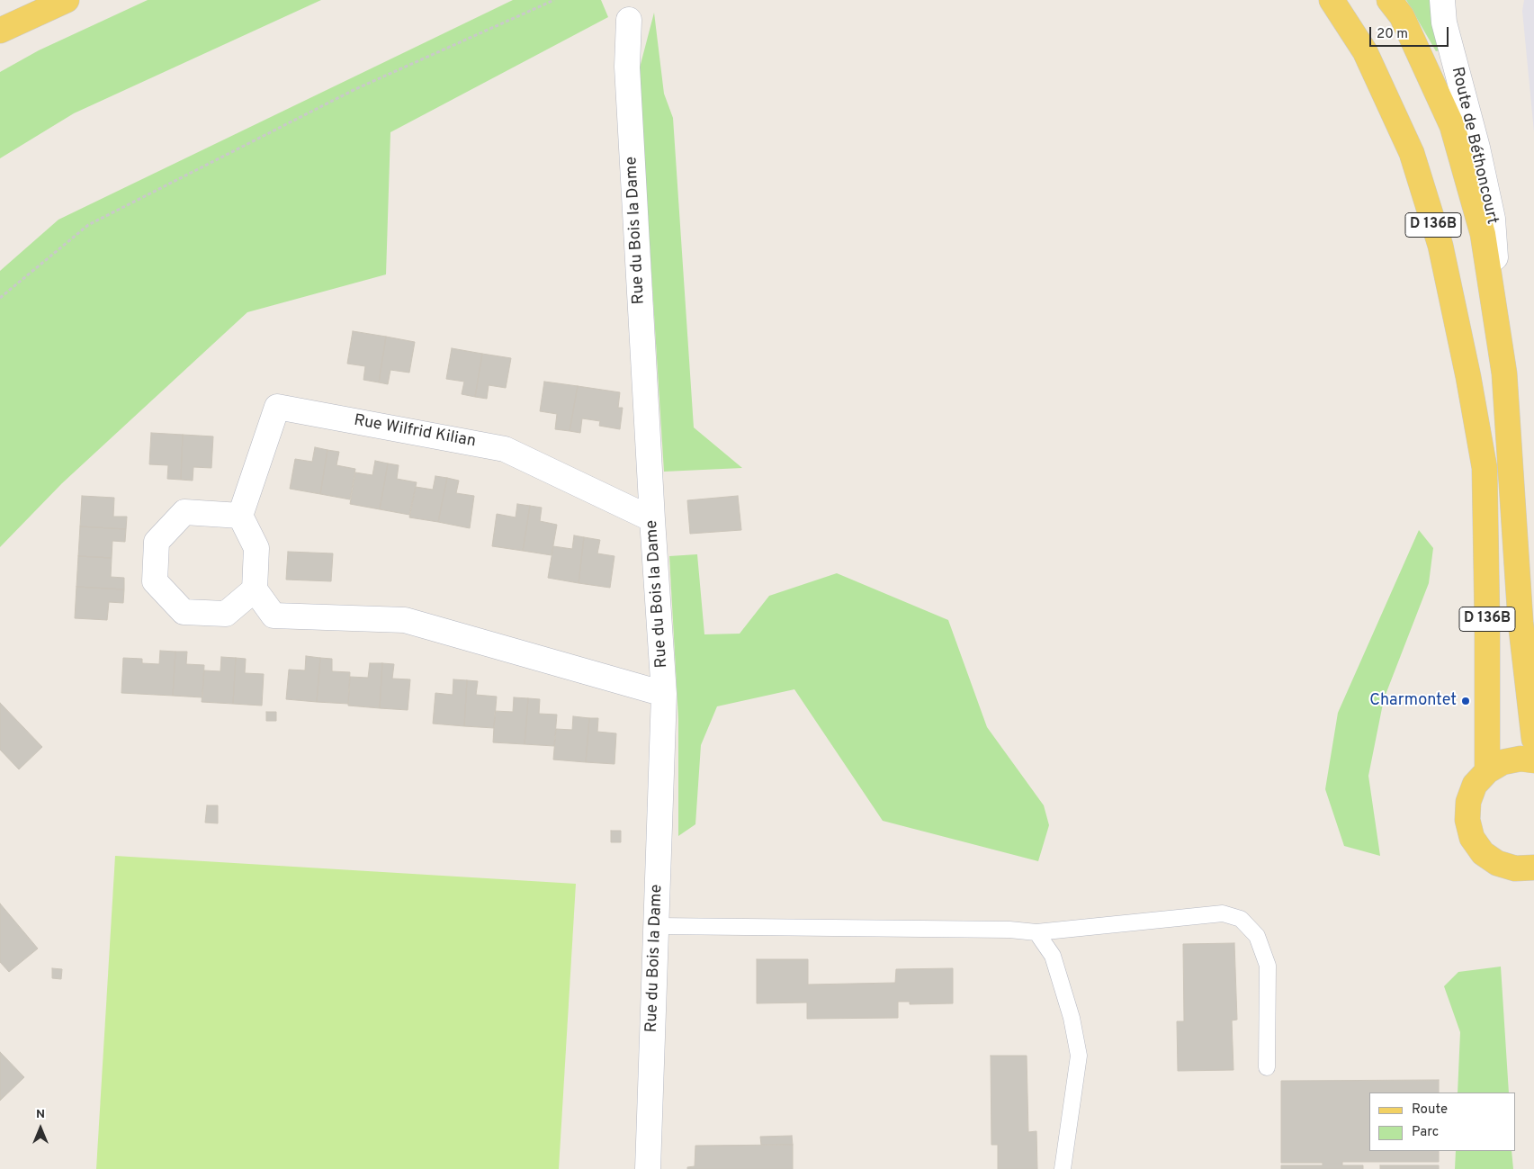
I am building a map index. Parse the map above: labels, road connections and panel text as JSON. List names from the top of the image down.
{
  "streets": {
    "main road": ["Route de Béthoncourt", "D 136B"],
    "street": ["Rue du Bois la Dame", "Rue Wilfrid Kilian"]
  },
  "crossings": [
    ["Rue du Bois la Dame", "Rue Wilfrid Kilian"]
  ],
  "places": ["Charmontet"],
  "legend": ["Route", "Parc"],
  "scale_bar": "20 m",
  "north": "top"
}
